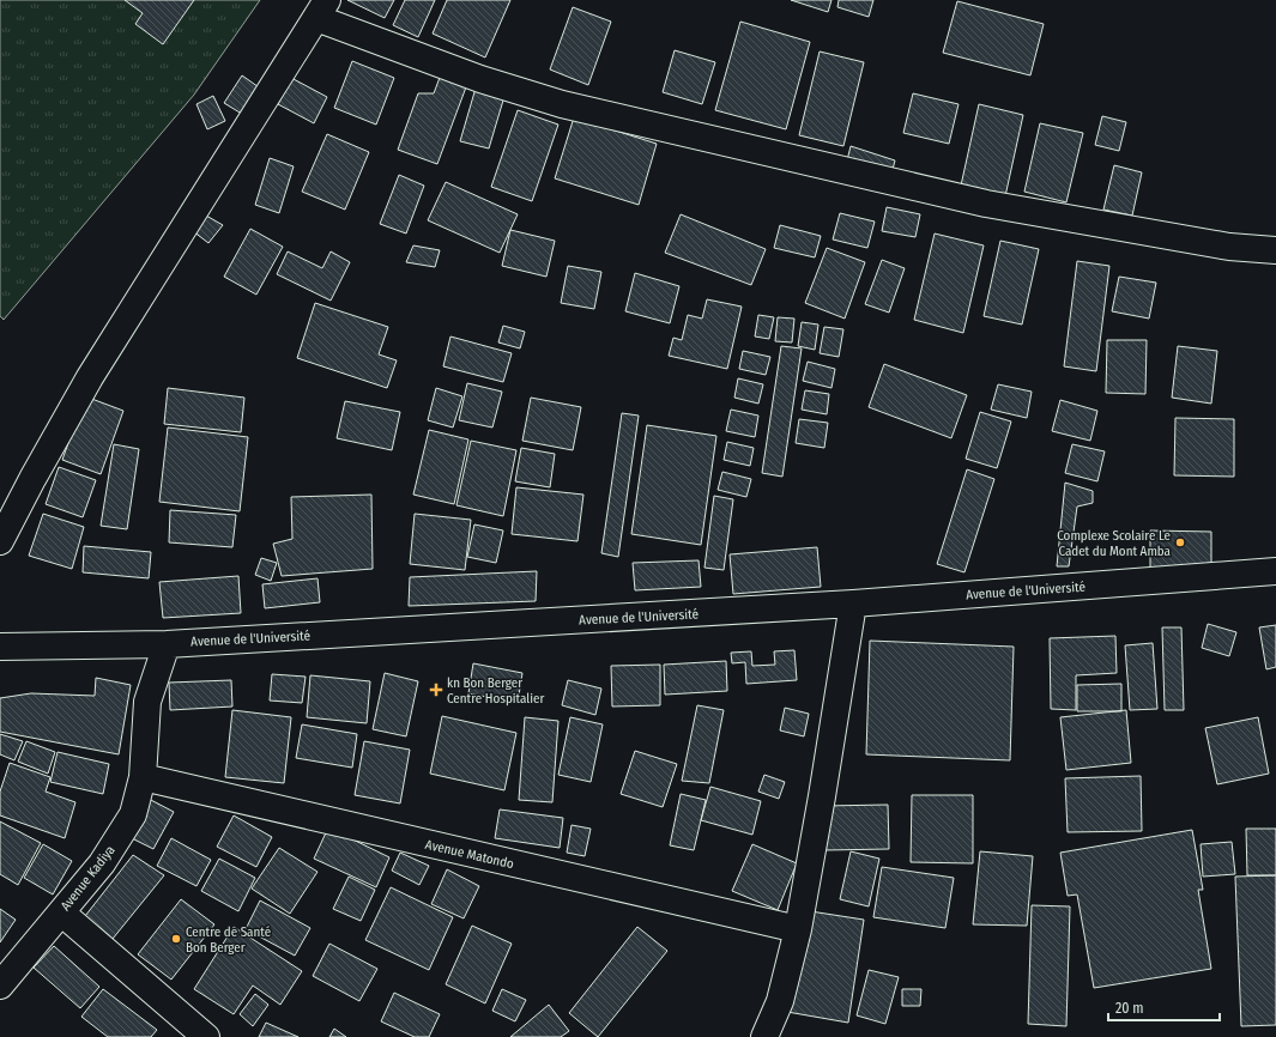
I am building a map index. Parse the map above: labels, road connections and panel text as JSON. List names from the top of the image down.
{
  "streets": {
    "street": ["Avenue de l'Université", "Avenue Matondo", "Avenue Kadiya"]
  },
  "crossings": [
    ["Avenue de l'Université", "Avenue Kadiya"],
    ["Avenue Matondo", "Avenue Kadiya"]
  ],
  "places": {
    "other": ["Complexe Scolaire Le Cadet du Mont Amba", "Centre de Santé Bon Berger"],
    "health": ["kn Bon Berger Centre Hospitalier"]
  },
  "scale_bar": "20 m"
}
